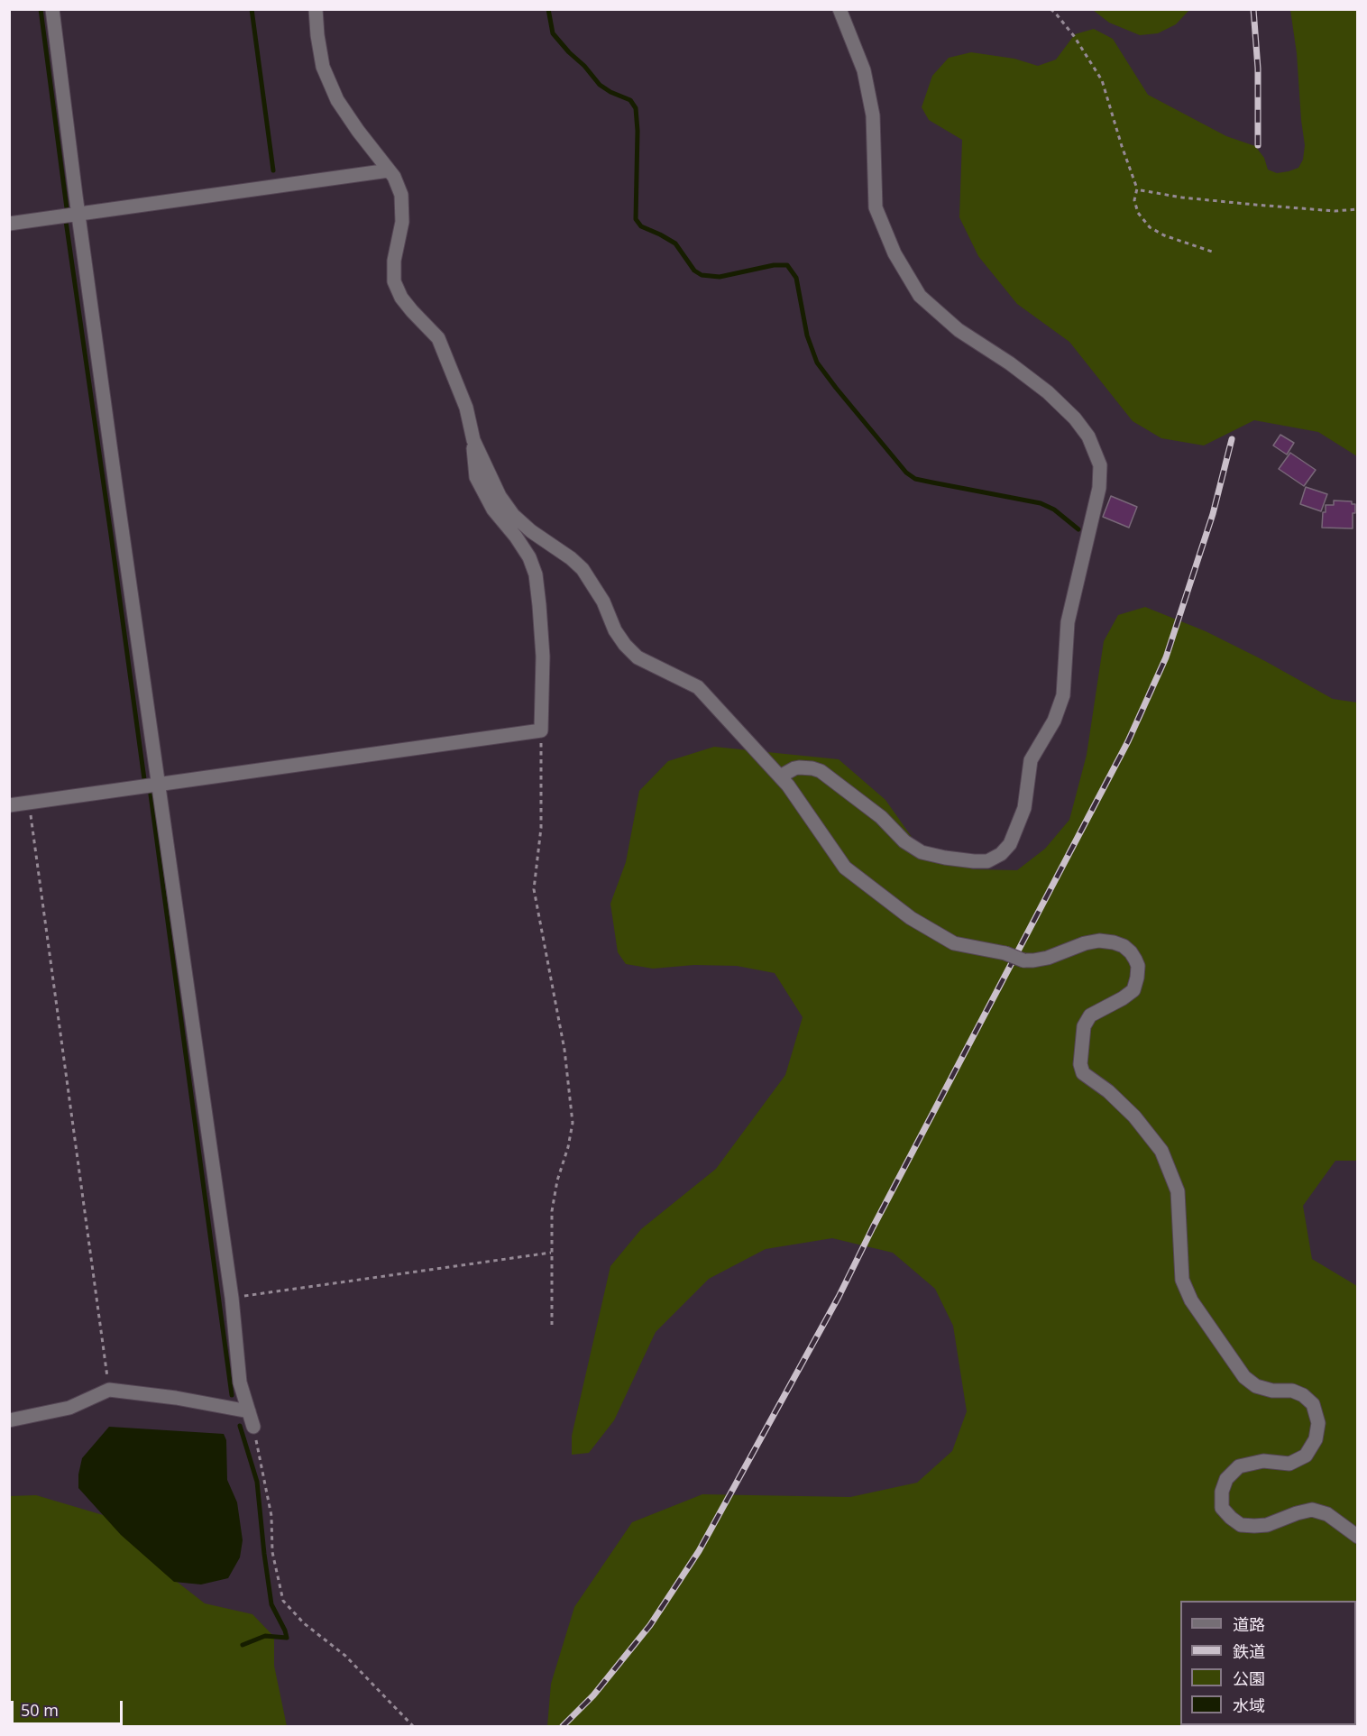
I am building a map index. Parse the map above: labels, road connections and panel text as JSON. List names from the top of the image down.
{
  "legend": [
    "道路",
    "鉄道",
    "公園",
    "水域"
  ],
  "scale_bar": "50 m"
}
